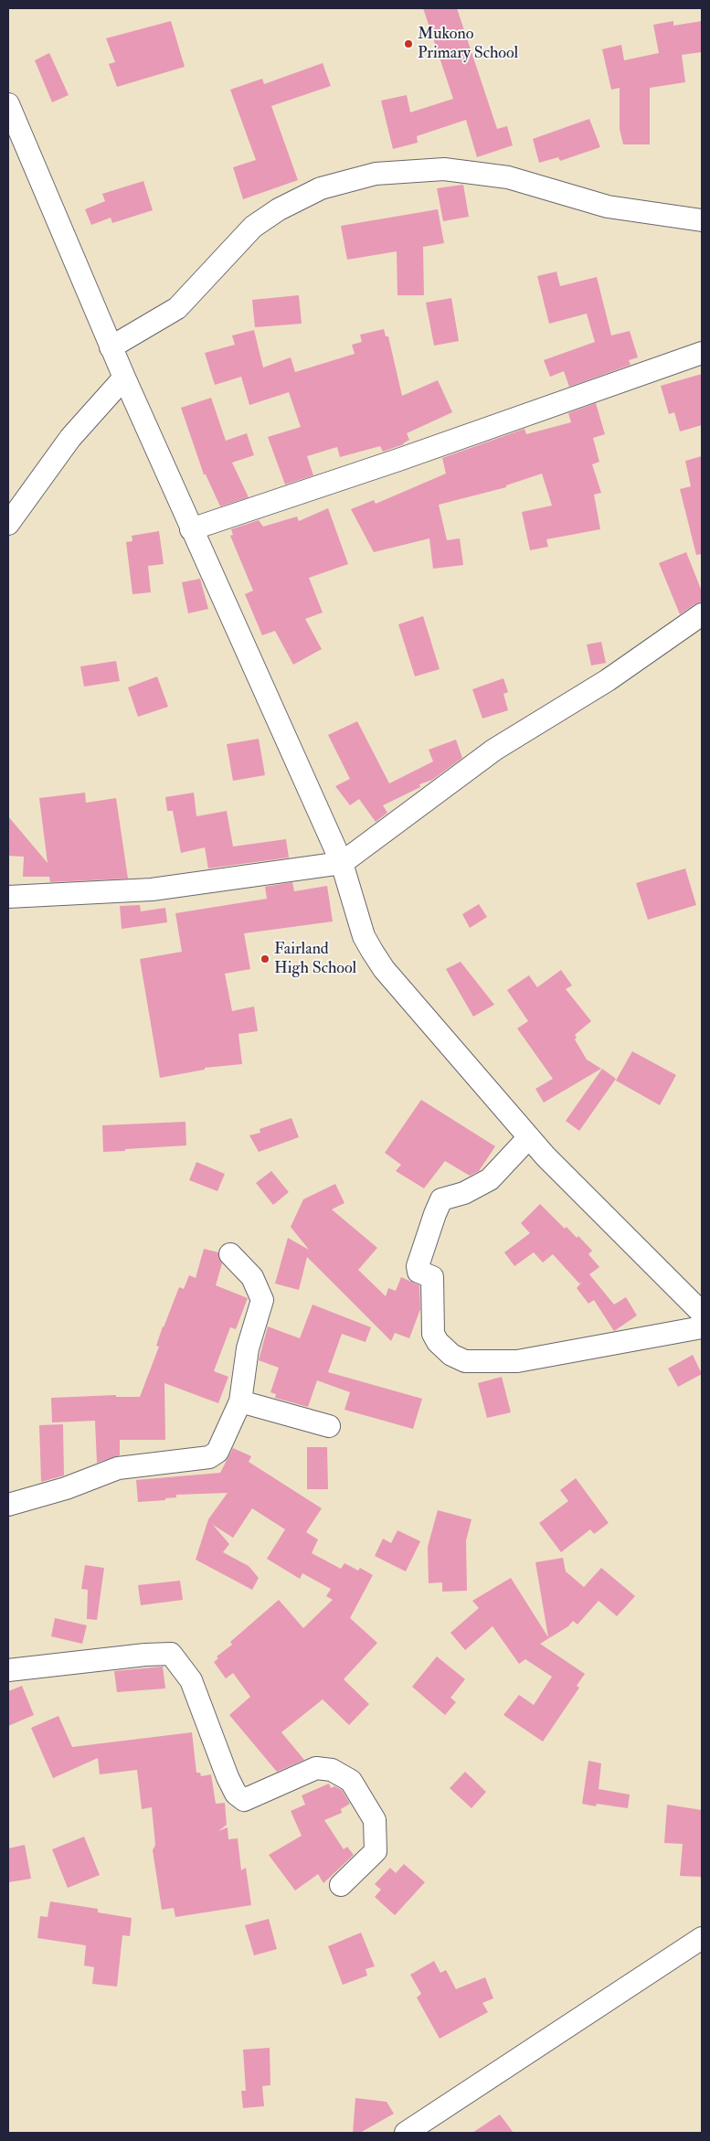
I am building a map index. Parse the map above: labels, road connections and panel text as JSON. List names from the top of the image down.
{
  "places": ["Mukono Primary School", "Fairland High School"]
}
